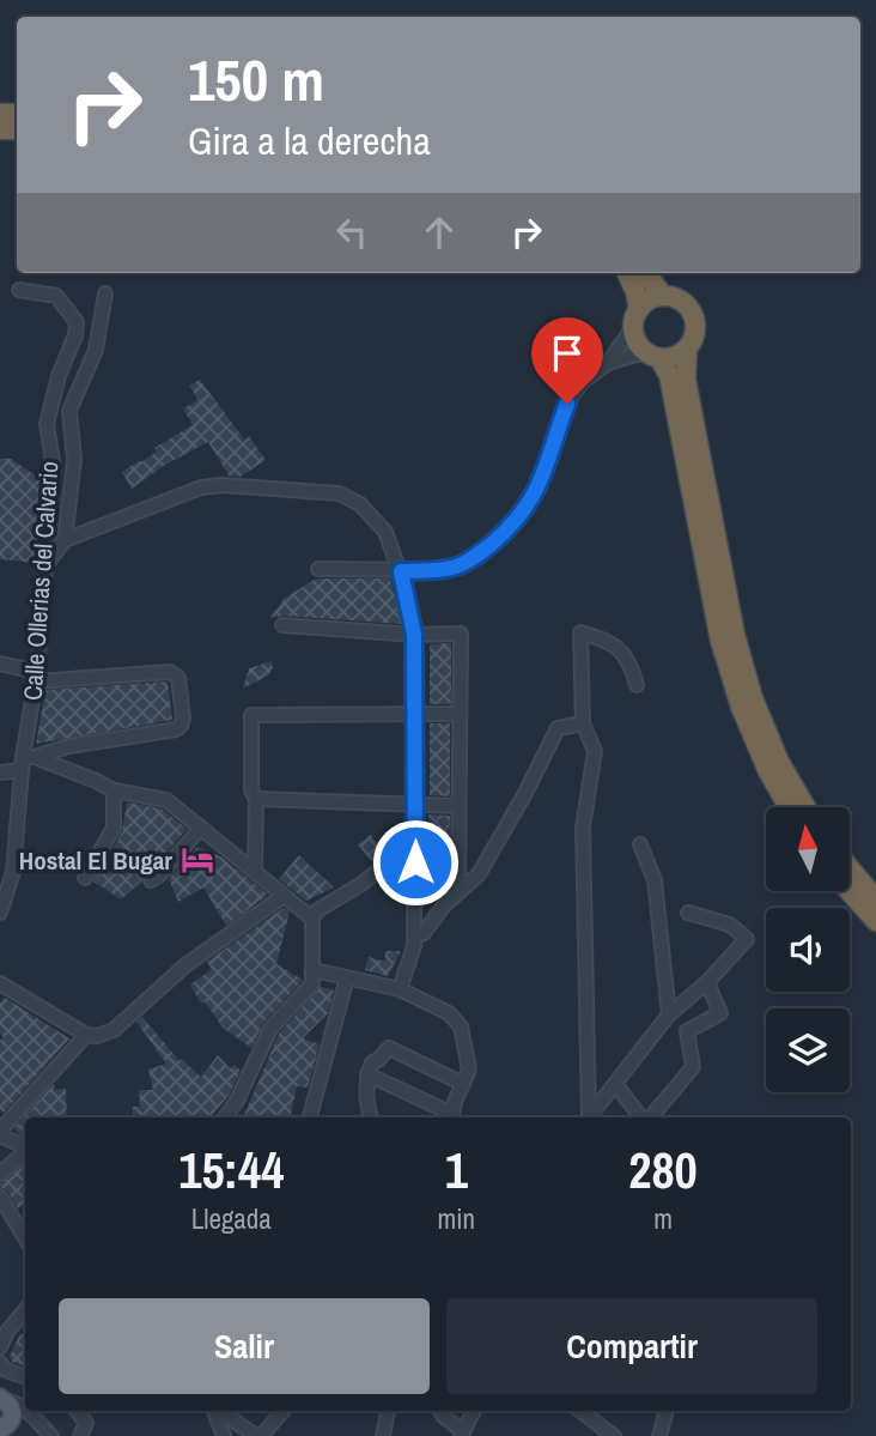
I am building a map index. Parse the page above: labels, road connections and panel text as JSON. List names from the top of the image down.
{
  "streets": {
    "street": ["Calle Ollerias del Calvario"]
  },
  "places": {
    "hotel": ["Hostal El Bugar"]
  },
  "north": "top",
  "page": {
    "turn": ["150 m", "Gira a la derecha"],
    "eta": [
      "15:44",
      "Llegada",
      "1",
      "min",
      "280",
      "m"
    ],
    "buttons": ["Salir", "Compartir"]
  }
}
